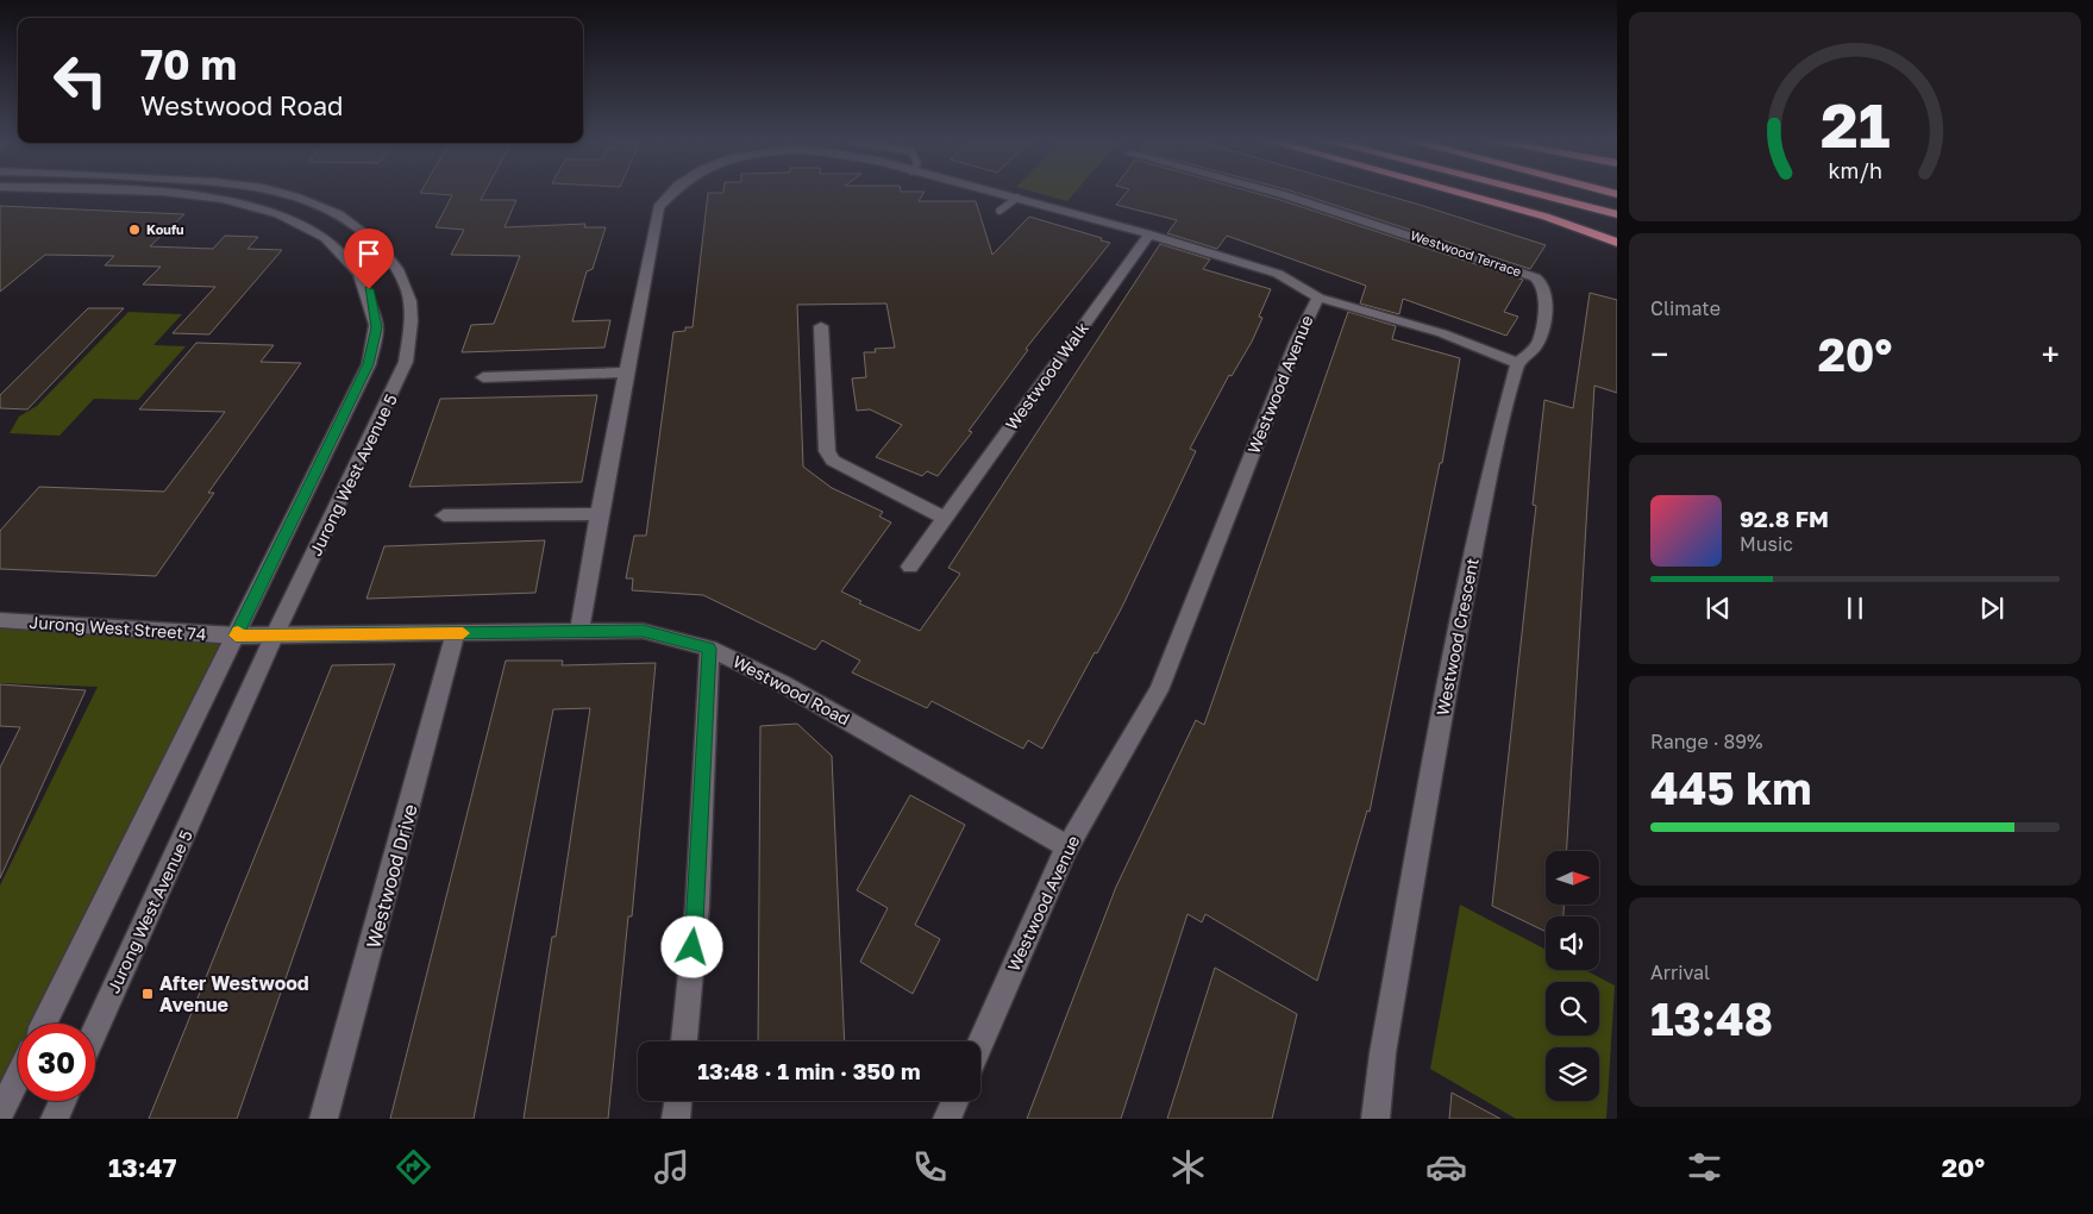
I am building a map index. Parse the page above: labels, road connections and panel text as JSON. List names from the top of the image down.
{
  "streets": {
    "street": [
      "Westwood Terrace",
      "Westwood Walk",
      "Westwood Avenue",
      "Jurong West Avenue 5",
      "Jurong West Street 74",
      "Westwood Crescent",
      "Westwood Road",
      "Westwood Drive"
    ]
  },
  "crossings": [
    ["Westwood Terrace", "Westwood Crescent"],
    ["Westwood Walk", "Westwood Avenue"],
    ["Westwood Avenue", "Westwood Road"],
    ["Jurong West Avenue 5", "Jurong West Street 74"],
    ["Jurong West Avenue 5", "Westwood Road"],
    ["Jurong West Street 74", "Westwood Road"],
    ["Westwood Road", "Westwood Drive"]
  ],
  "places": {
    "other": ["Koufu"],
    "transit": ["After Westwood Avenue"]
  },
  "north": "right",
  "page": {
    "turn": ["70 m", "Westwood Road"],
    "tile": [
      "Climate",
      ["Range · 89%", "445 km"],
      ["Arrival", "13:48"]
    ],
    "heat": ["−", "20°", "+"],
    "song": ["92.8 FM", "Music"],
    "limit": "30",
    "trip": "13:48 · 1 min · 350 m",
    "tabs": ["13:47", "20°"],
    "gauge": ["21", "km/h"]
  }
}
